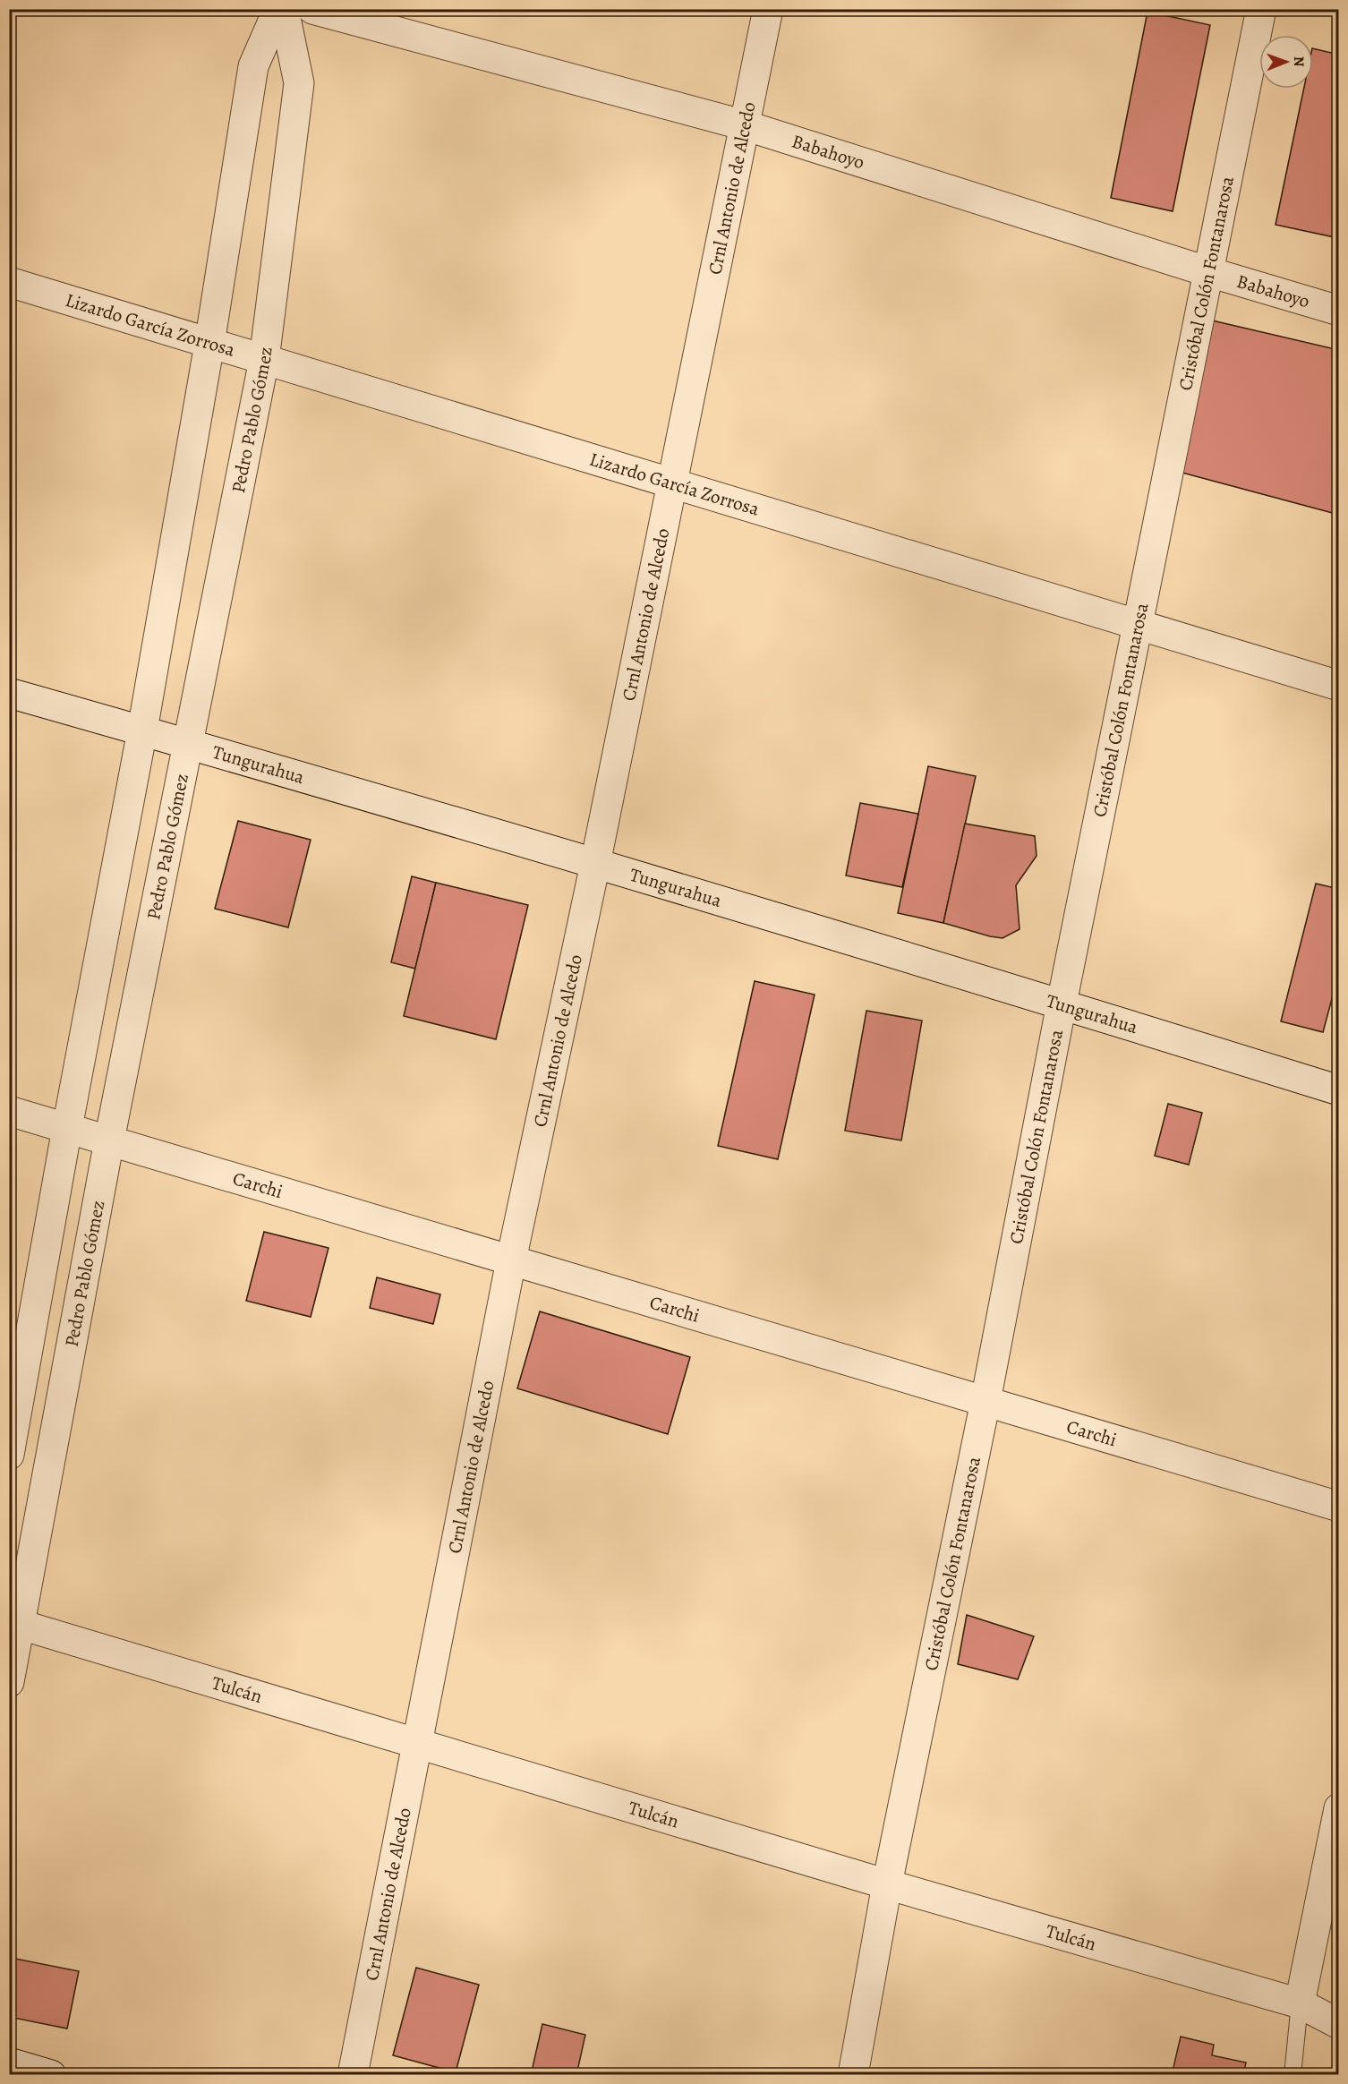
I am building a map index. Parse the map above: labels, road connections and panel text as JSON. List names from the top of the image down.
{
  "streets": {
    "street": [
      "Babahoyo",
      "Crnl Antonio de Alcedo",
      "Cristóbal Colón Fontanarosa",
      "Lizardo García Zorrosa",
      "Pedro Pablo Gómez",
      "Tungurahua",
      "Carchi",
      "Tulcán"
    ]
  },
  "crossings": [
    ["Babahoyo", "Crnl Antonio de Alcedo"],
    ["Babahoyo", "Cristóbal Colón Fontanarosa"],
    ["Crnl Antonio de Alcedo", "Lizardo García Zorrosa"],
    ["Crnl Antonio de Alcedo", "Tungurahua"],
    ["Crnl Antonio de Alcedo", "Carchi"],
    ["Crnl Antonio de Alcedo", "Tulcán"],
    ["Cristóbal Colón Fontanarosa", "Lizardo García Zorrosa"],
    ["Cristóbal Colón Fontanarosa", "Tungurahua"],
    ["Cristóbal Colón Fontanarosa", "Carchi"],
    ["Cristóbal Colón Fontanarosa", "Tulcán"],
    ["Lizardo García Zorrosa", "Pedro Pablo Gómez"],
    ["Pedro Pablo Gómez", "Tungurahua"],
    ["Pedro Pablo Gómez", "Carchi"],
    ["Pedro Pablo Gómez", "Tulcán"]
  ],
  "north": "right"
}
